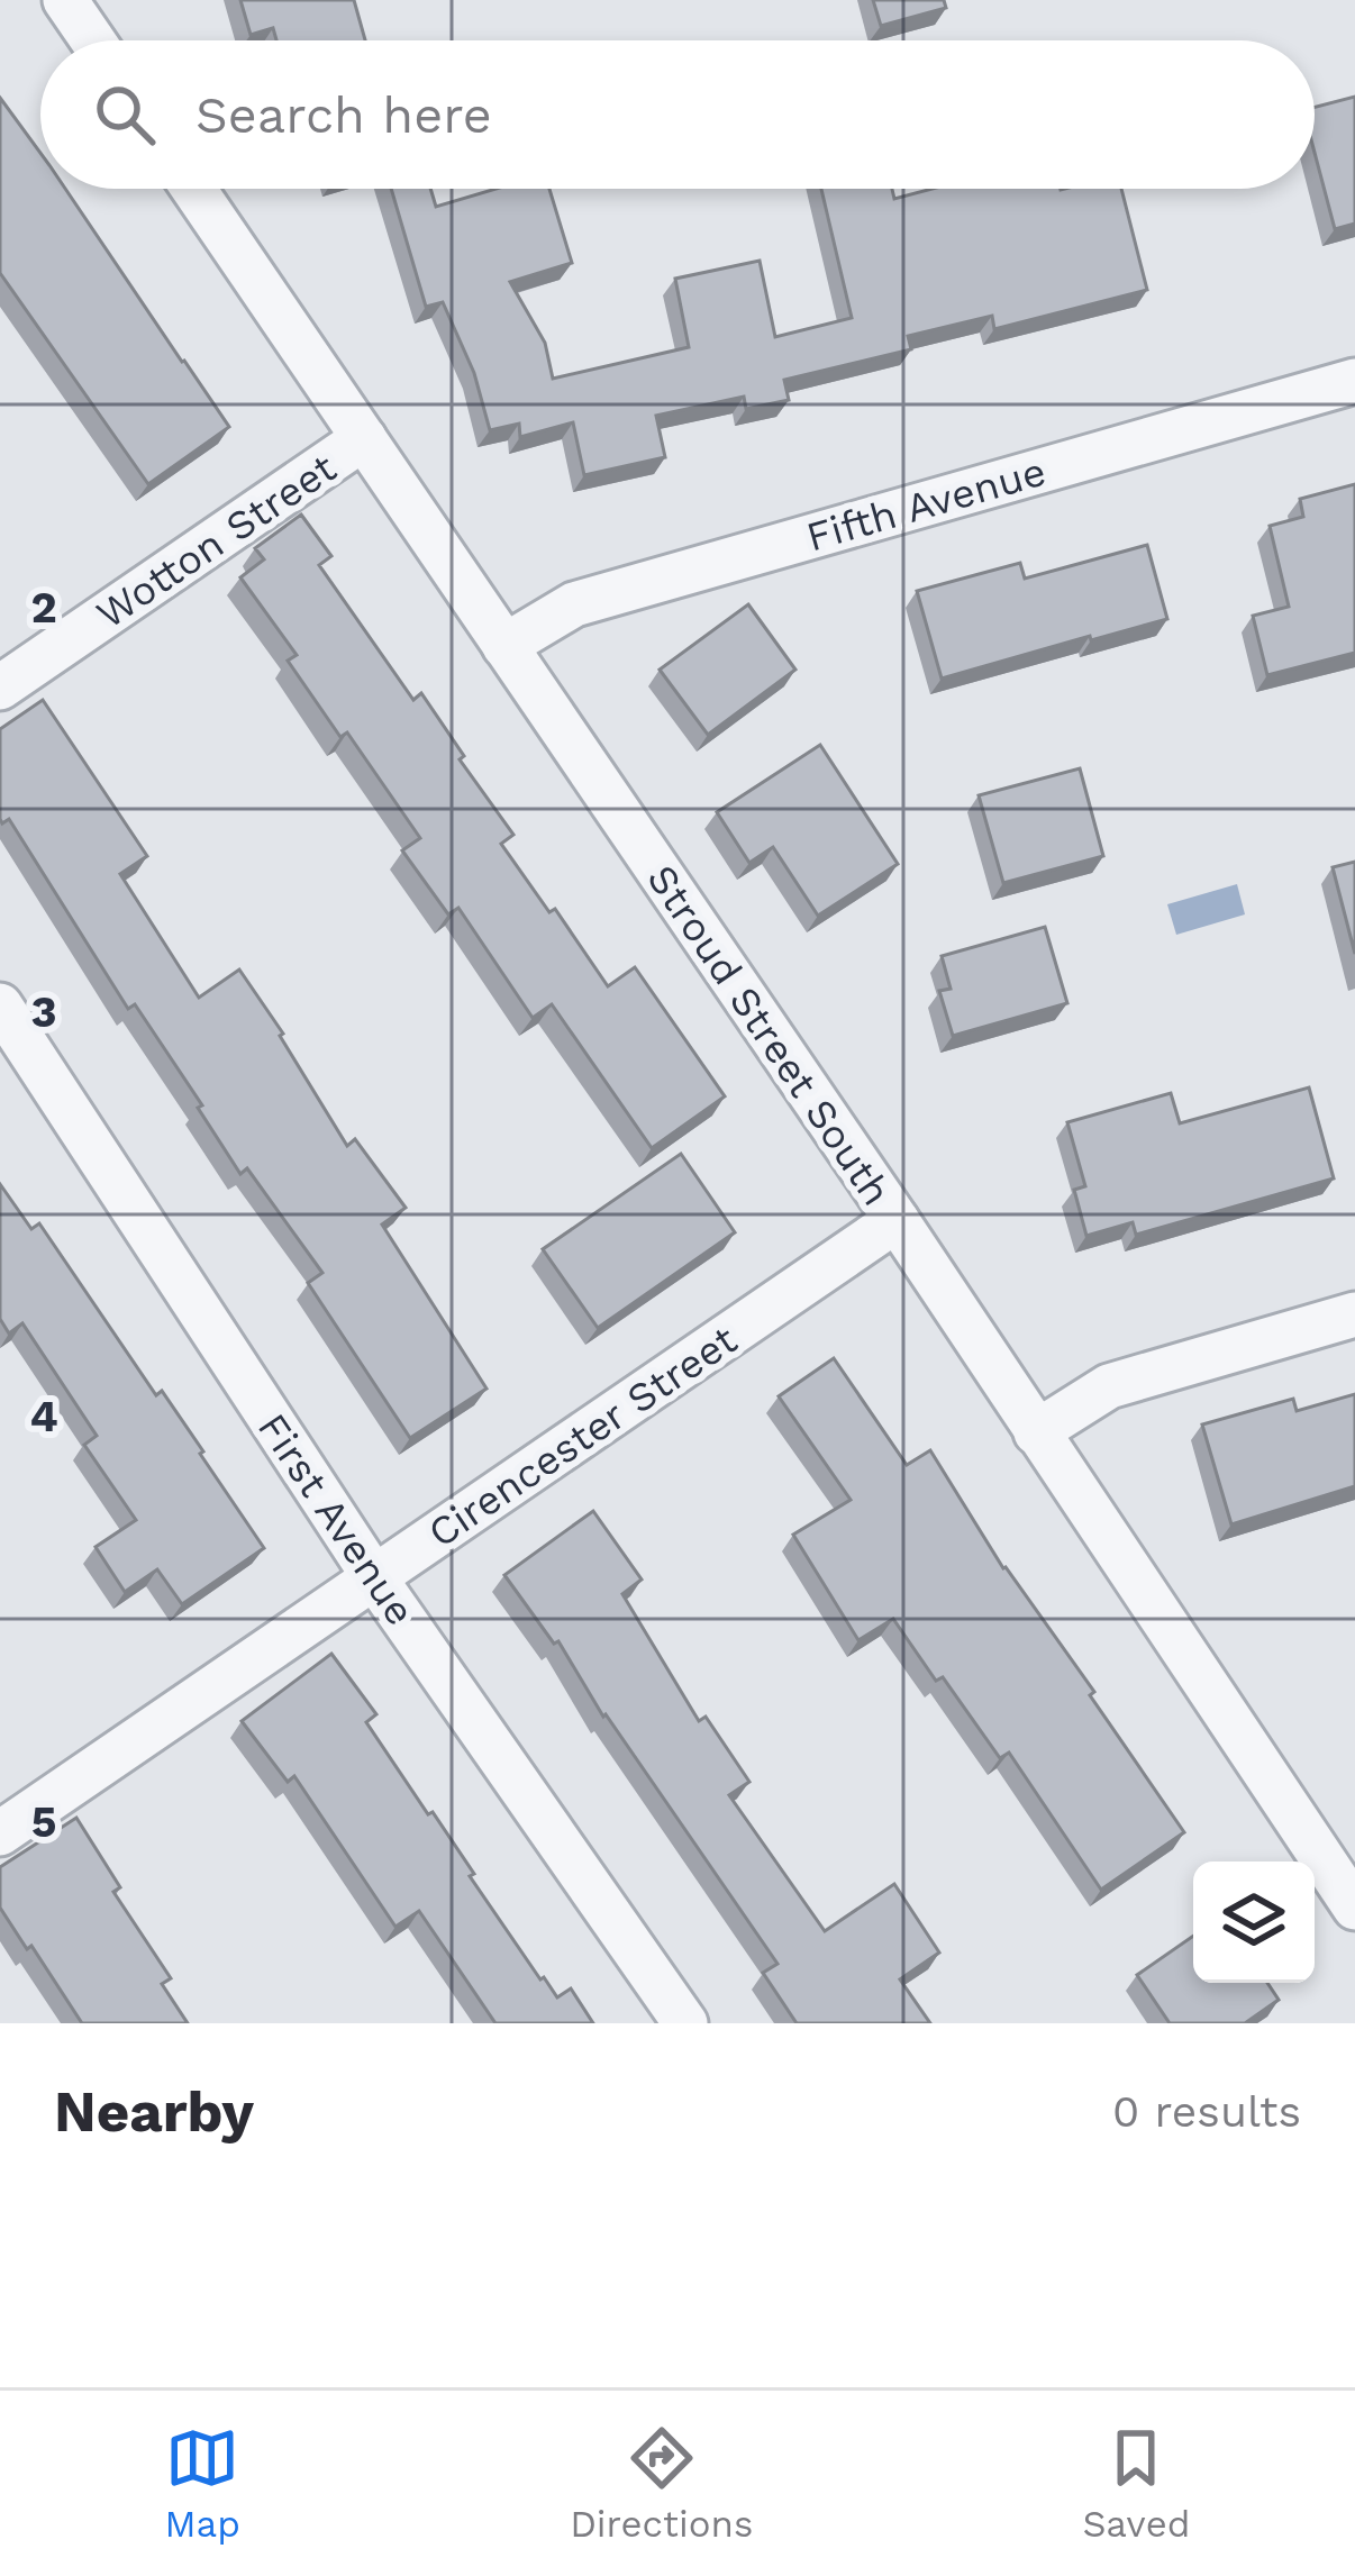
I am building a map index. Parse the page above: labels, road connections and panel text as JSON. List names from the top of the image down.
{
  "streets": {
    "street": [
      "Fifth Avenue",
      "Wotton Street",
      "Stroud Street South",
      "Cirencester Street",
      "First Avenue"
    ]
  },
  "crossings": [
    ["Fifth Avenue", "Stroud Street South"],
    ["Wotton Street", "Stroud Street South"],
    ["Stroud Street South", "Cirencester Street"],
    ["Cirencester Street", "First Avenue"]
  ],
  "page": {
    "search": "Search here",
    "heading": ["Nearby", "0 results"],
    "nav": ["Map", "Directions", "Saved"]
  },
  "grid": {
    "rows": [
      "2",
      "3",
      "4",
      "5"
    ]
  }
}
